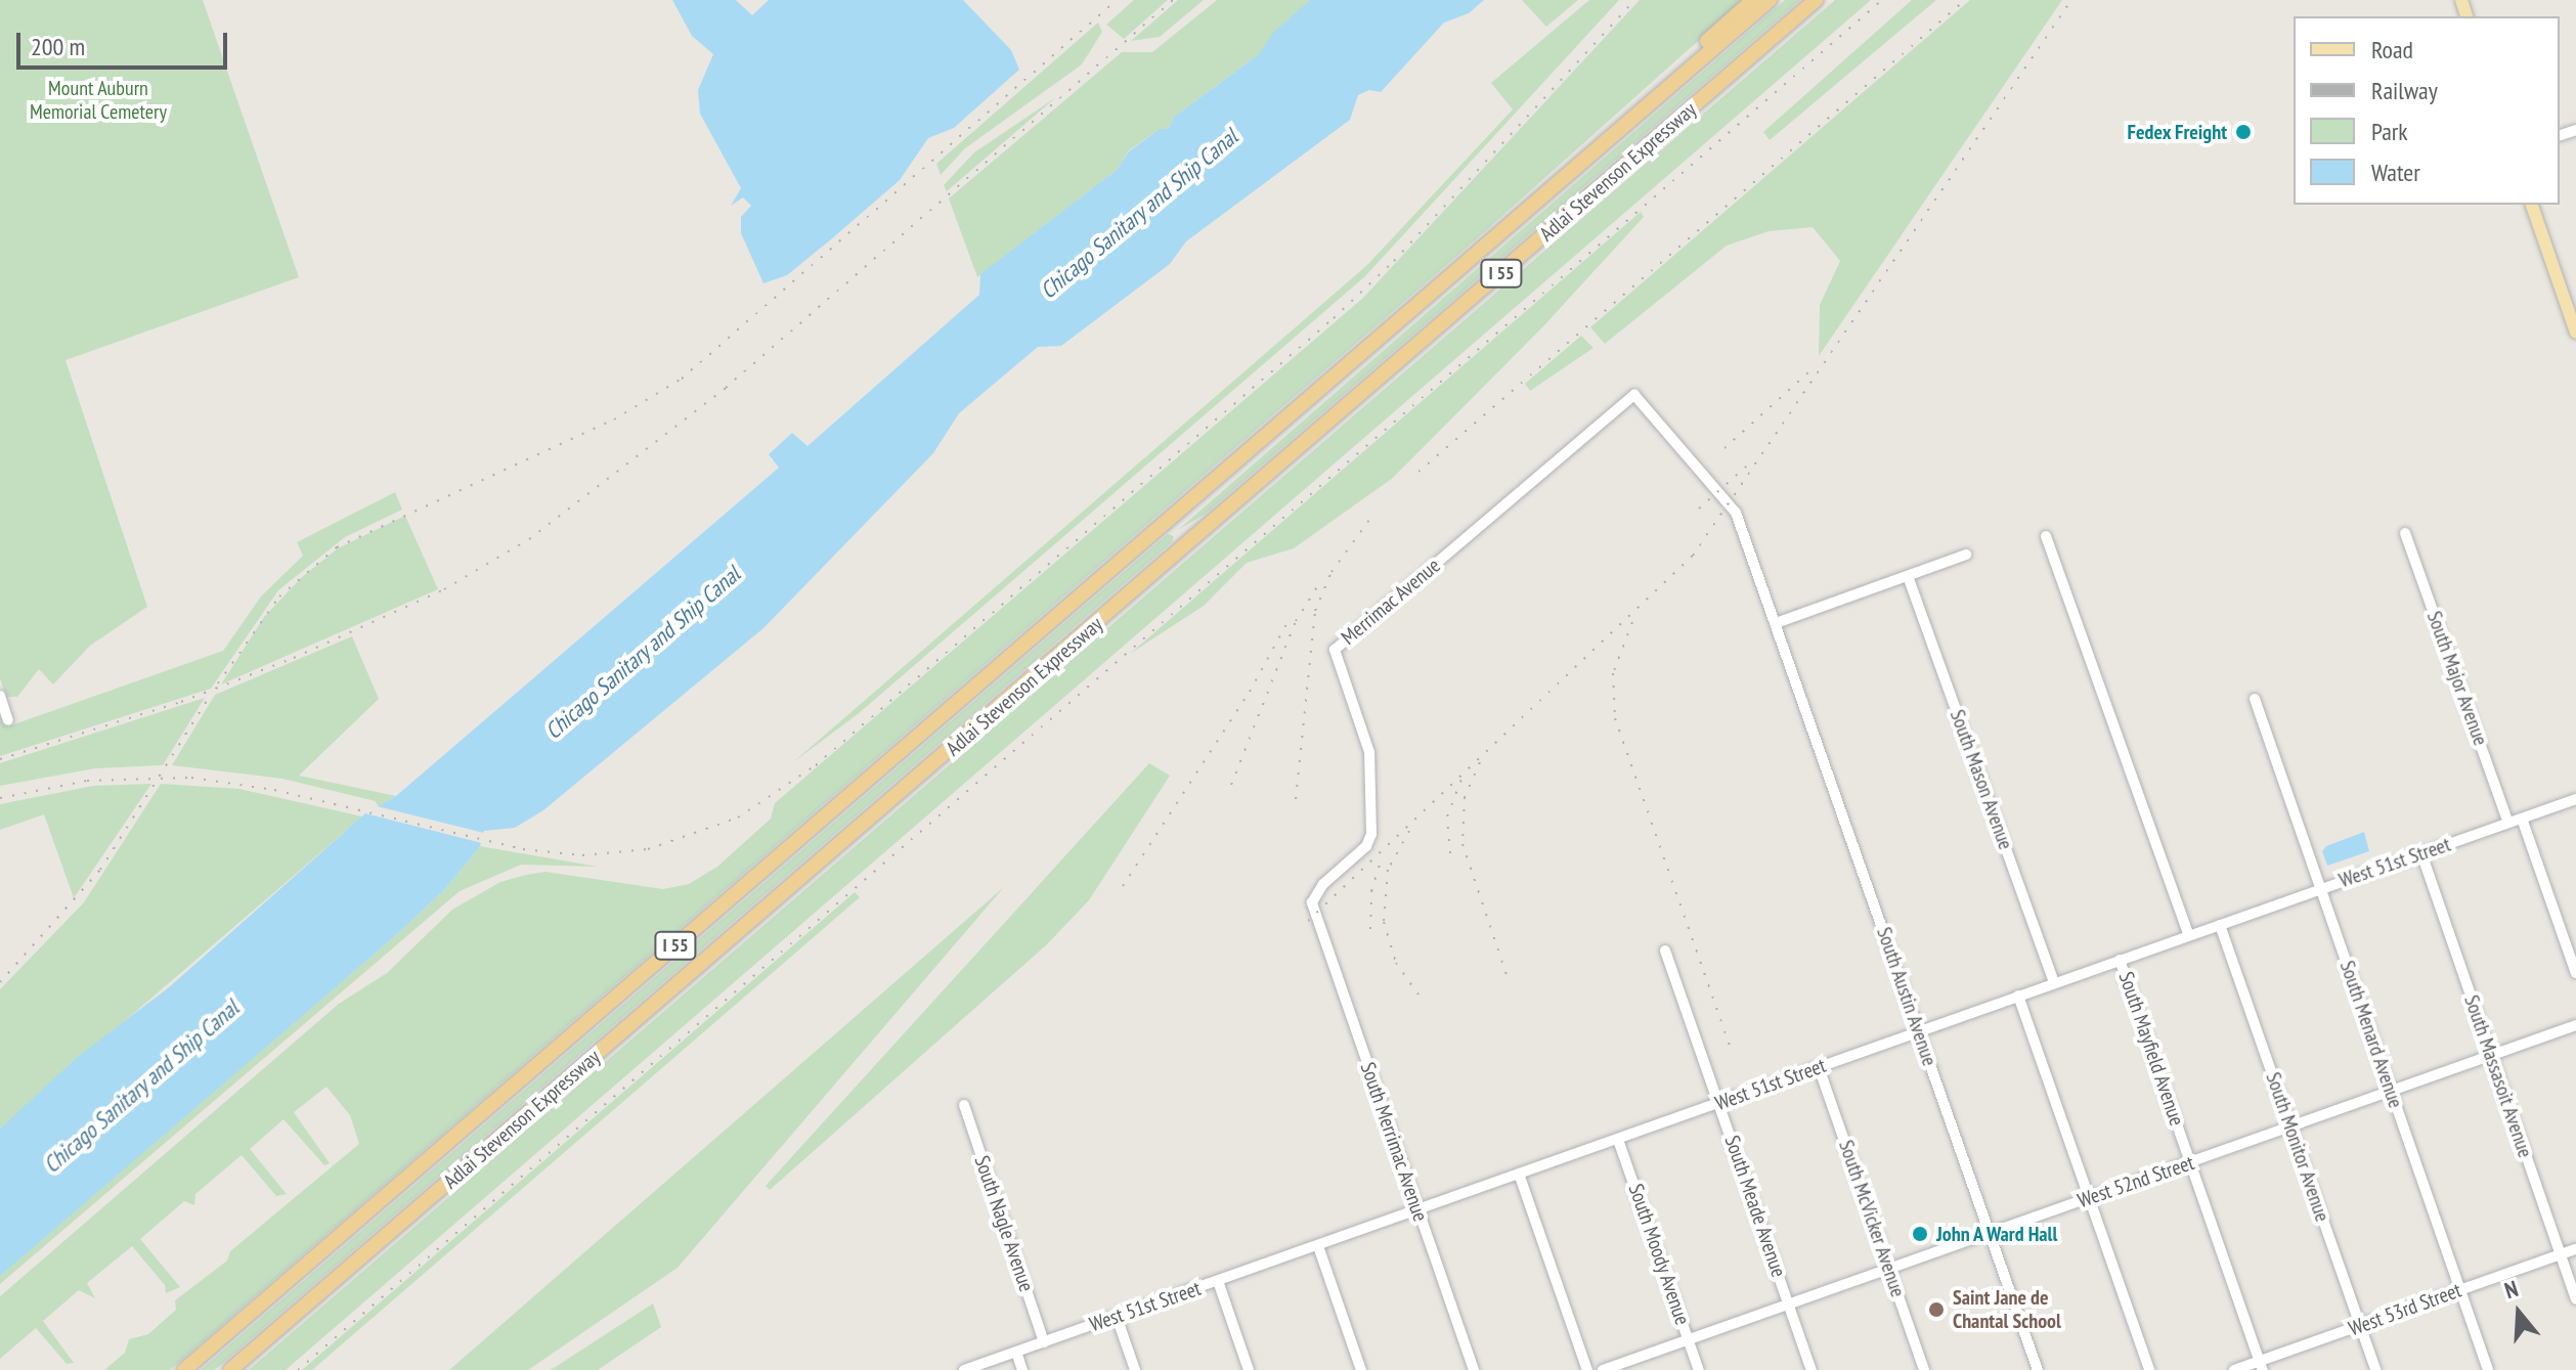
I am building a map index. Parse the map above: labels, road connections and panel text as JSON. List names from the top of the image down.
{
  "streets": {
    "highway": ["Adlai Stevenson Expressway", "I 55"],
    "street": [
      "Merrimac Avenue",
      "South Major Avenue",
      "South Mason Avenue",
      "West 51st Street",
      "South Austin Avenue",
      "South Menard Avenue",
      "South Mayfield Avenue",
      "South Massasoit Avenue",
      "South Merrimac Avenue",
      "South Monitor Avenue",
      "West 52nd Street",
      "South Meade Avenue",
      "South McVicker Avenue",
      "South Nagle Avenue",
      "South Moody Avenue",
      "West 53rd Street"
    ]
  },
  "crossings": [
    ["Merrimac Avenue", "South Austin Avenue"],
    ["Merrimac Avenue", "South Merrimac Avenue"],
    ["South Major Avenue", "West 51st Street"],
    ["South Mason Avenue", "West 51st Street"],
    ["West 51st Street", "South Austin Avenue"],
    ["West 51st Street", "South Menard Avenue"],
    ["West 51st Street", "South Mayfield Avenue"],
    ["West 51st Street", "South Massasoit Avenue"],
    ["West 51st Street", "South Merrimac Avenue"],
    ["West 51st Street", "South Monitor Avenue"],
    ["West 51st Street", "South Meade Avenue"],
    ["West 51st Street", "South McVicker Avenue"],
    ["West 51st Street", "South Nagle Avenue"],
    ["West 51st Street", "South Moody Avenue"],
    ["South Austin Avenue", "West 52nd Street"],
    ["South Menard Avenue", "West 52nd Street"],
    ["South Menard Avenue", "West 53rd Street"],
    ["South Mayfield Avenue", "West 52nd Street"],
    ["South Mayfield Avenue", "West 53rd Street"],
    ["South Massasoit Avenue", "West 52nd Street"],
    ["South Massasoit Avenue", "West 53rd Street"],
    ["South Monitor Avenue", "West 52nd Street"],
    ["South Monitor Avenue", "West 53rd Street"],
    ["West 52nd Street", "South Meade Avenue"],
    ["West 52nd Street", "South McVicker Avenue"],
    ["West 52nd Street", "South Moody Avenue"]
  ],
  "water": ["Chicago Sanitary and Ship Canal"],
  "parks": ["Mount Auburn Memorial Cemetery"],
  "places": ["Fedex Freight", "John A Ward Hall", "Saint Jane de Chantal School"],
  "legend": [
    "Road",
    "Railway",
    "Park",
    "Water"
  ],
  "scale_bar": "200 m",
  "north": "top"
}
